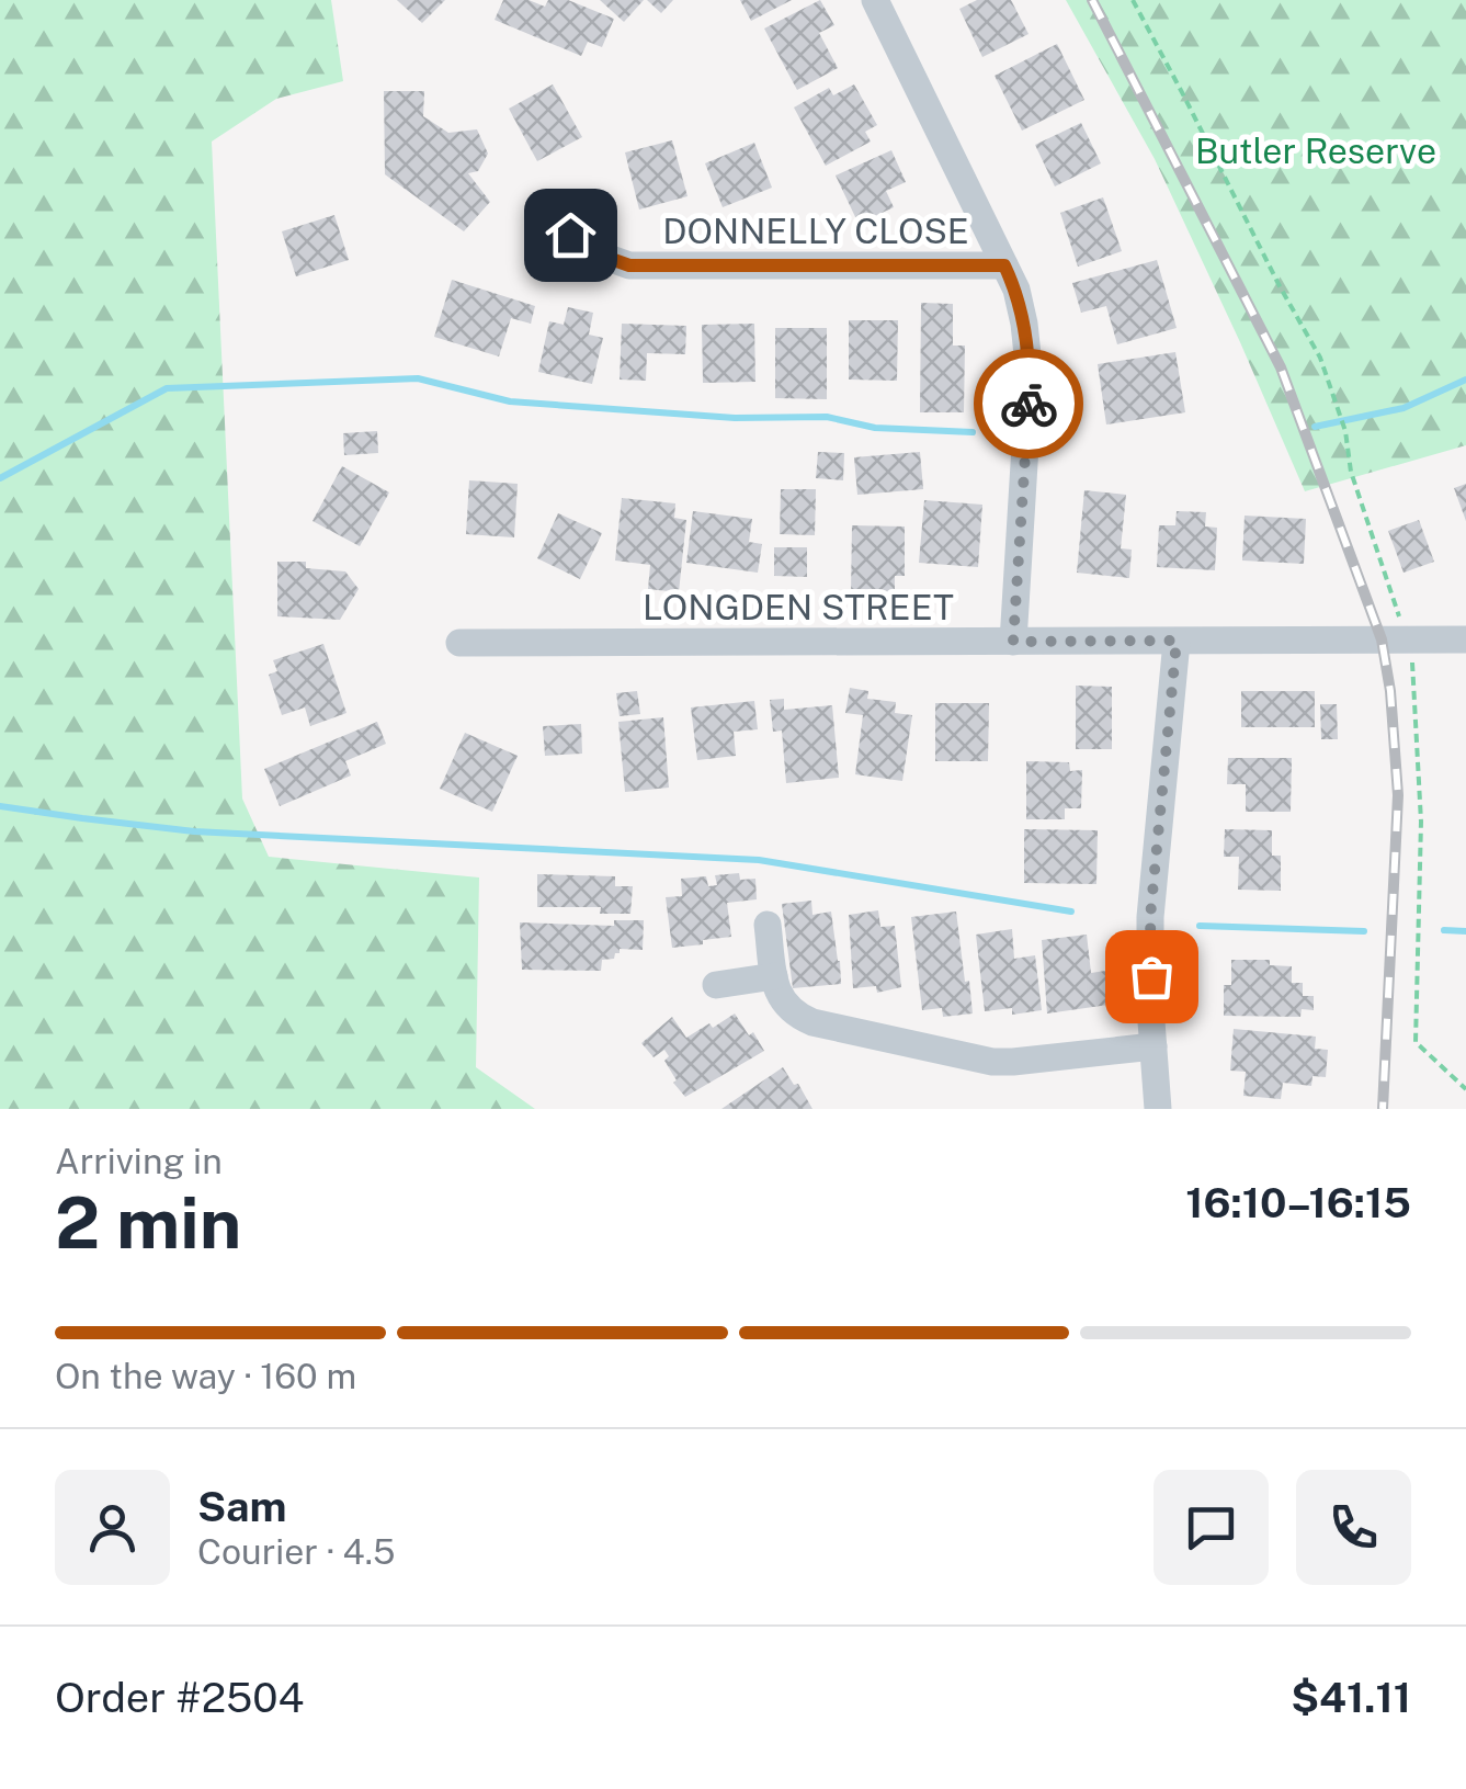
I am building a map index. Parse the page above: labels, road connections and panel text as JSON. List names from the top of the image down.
{
  "streets": {
    "street": ["DONNELLY CLOSE", "LONGDEN STREET"]
  },
  "parks": ["Butler Reserve"],
  "page": {
    "heading": ["2 min", "Arriving in", "16:10–16:15"],
    "panel": [
      "Sam",
      "Courier · 4.5",
      "Order #2504",
      "$41.11"
    ],
    "bar": "On the way · 160 m"
  }
}
